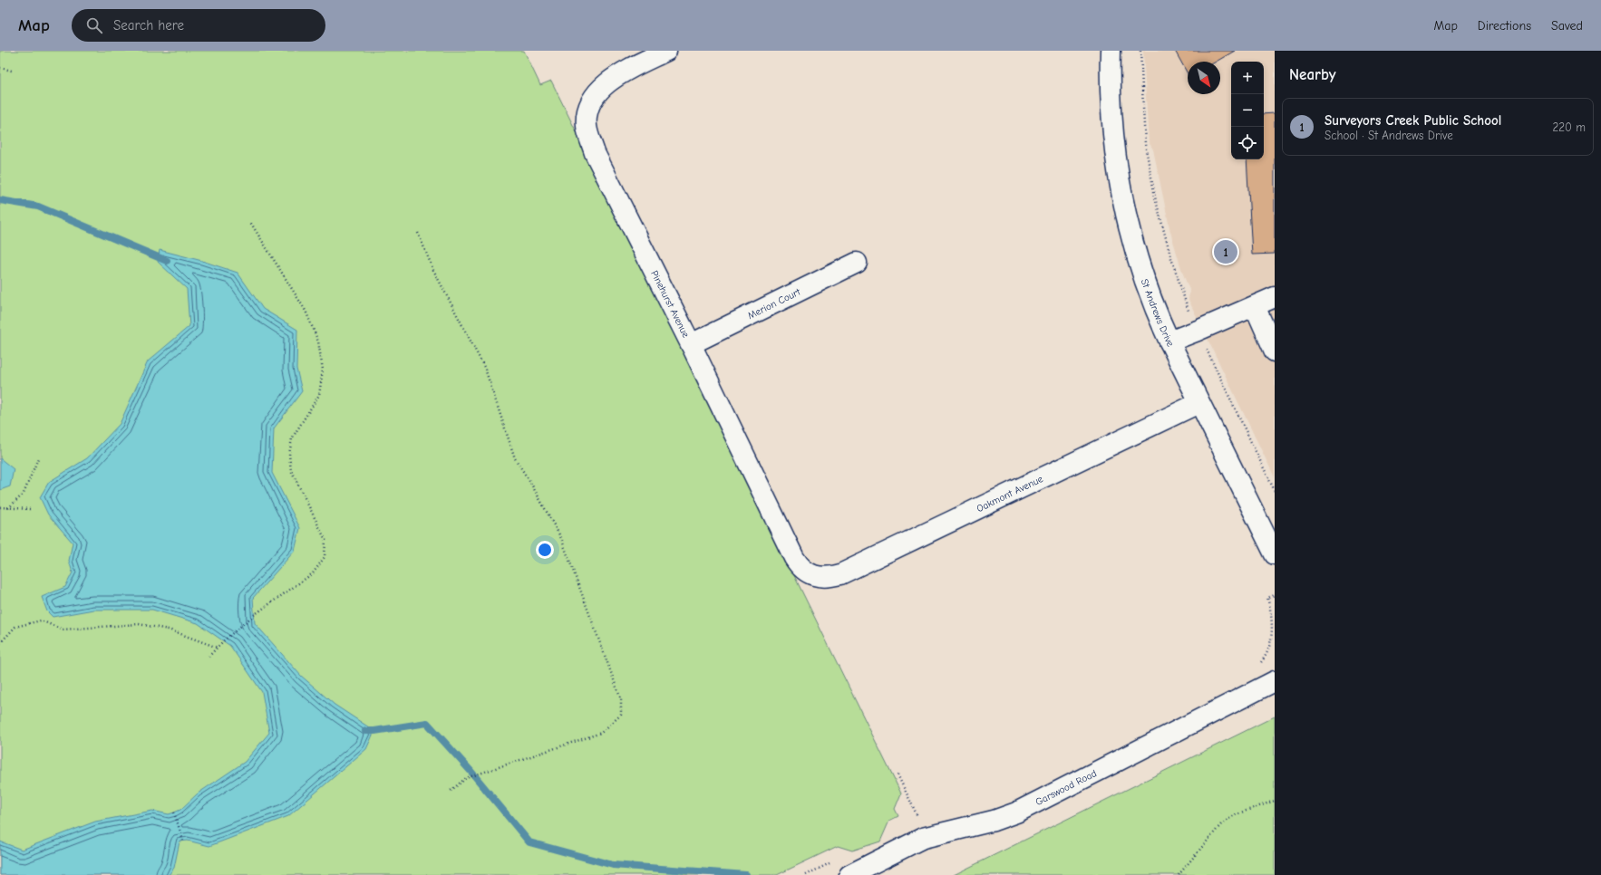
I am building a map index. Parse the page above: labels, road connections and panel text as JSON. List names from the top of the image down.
{
  "streets": {
    "street": [
      "Pinehurst Avenue",
      "Merion Court",
      "St Andrews Drive",
      "Oakmont Avenue",
      "Garswood Road"
    ]
  },
  "crossings": [
    ["Pinehurst Avenue", "Merion Court"],
    ["Pinehurst Avenue", "Oakmont Avenue"],
    ["St Andrews Drive", "Oakmont Avenue"]
  ],
  "north": "bottom right",
  "page": {
    "header": "Map",
    "search": "Search here",
    "nav": ["Map", "Directions", "Saved"],
    "heading": "Nearby",
    "map_buttons": ["+", "−"],
    "list": [
      {
        "mark": "1",
        "name": "Surveyors Creek Public School",
        "note": "School · St Andrews Drive",
        "value": "220 m"
      }
    ],
    "pins": "1"
  }
}
